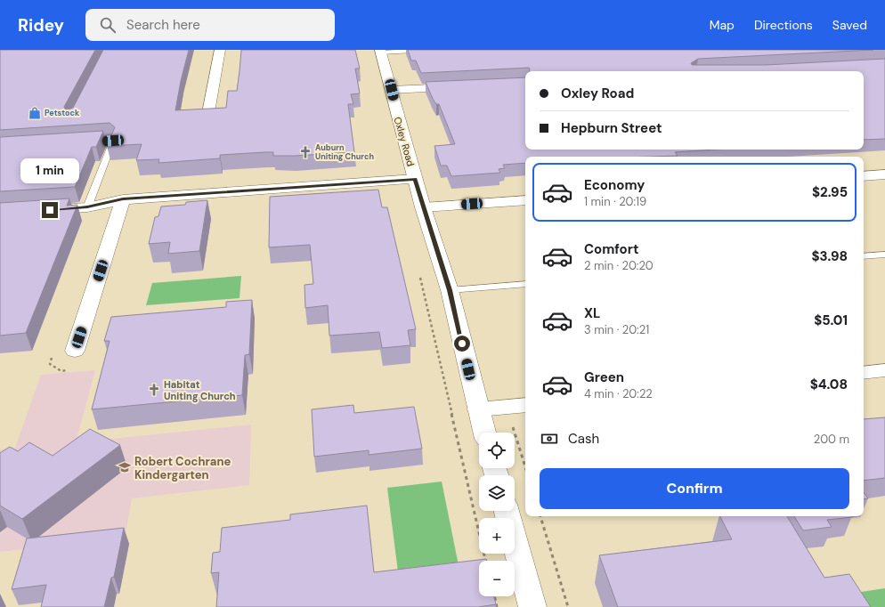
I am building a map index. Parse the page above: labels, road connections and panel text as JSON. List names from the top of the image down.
{
  "streets": {
    "street": ["Oxley Road"]
  },
  "places": {
    "shop": ["Petstock"],
    "church": ["Auburn Uniting Church", "Habitat Uniting Church"],
    "school or university": ["Robert Cochrane Kindergarten"]
  },
  "page": {
    "header": "Ridey",
    "search": "Search here",
    "nav": ["Map", "Directions", "Saved"],
    "banner": ["Oxley Road", "Hepburn Street"],
    "bubble": "1 min",
    "list": [
      {
        "name": "Economy",
        "note": "1 min · 20:19",
        "value": "$2.95"
      },
      {
        "name": "Comfort",
        "note": "2 min · 20:20",
        "value": "$3.98"
      },
      {
        "name": "XL",
        "note": "3 min · 20:21",
        "value": "$5.01"
      },
      {
        "name": "Green",
        "note": "4 min · 20:22",
        "value": "$4.08"
      }
    ],
    "pay": ["Cash", "200 m"],
    "map_buttons": ["+", "−"],
    "buttons": "Confirm"
  }
}
